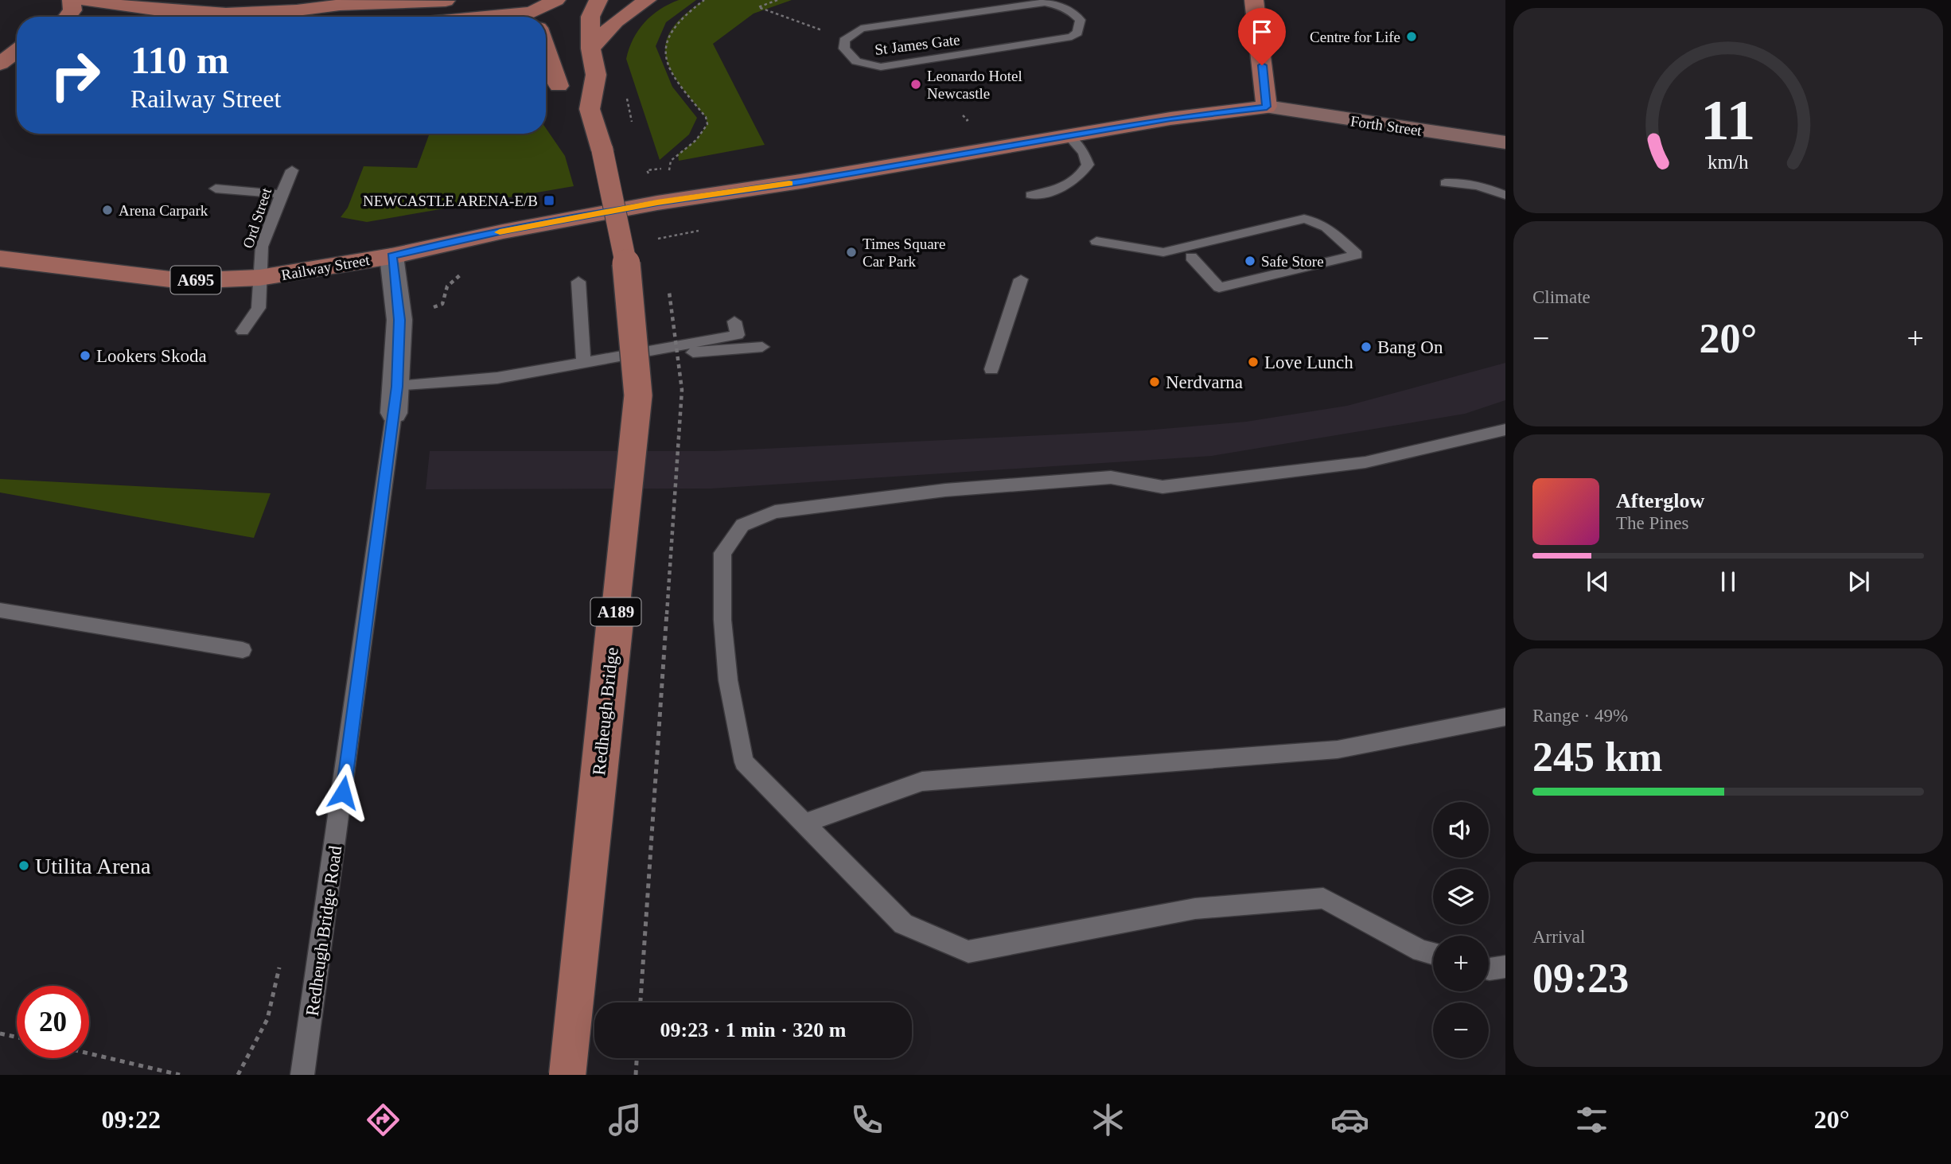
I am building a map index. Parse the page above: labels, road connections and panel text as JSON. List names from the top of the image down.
{
  "streets": {
    "main road": [
      "Forth Street",
      "Railway Street",
      "A695",
      "A189",
      "Redheugh Bridge"
    ],
    "street": ["Redheugh Bridge Road"],
    "lane": ["St James Gate", "Ord Street"]
  },
  "crossings": [
    ["Forth Street", "Railway Street"],
    ["Ord Street", "Railway Street"],
    ["Railway Street", "Redheugh Bridge Road"],
    ["A189", "Redheugh Bridge"]
  ],
  "places": {
    "other": [
      "Centre for Life",
      "Leonardo Hotel Newcastle",
      "Arena Carpark",
      "Times Square Car Park",
      "Safe Store",
      "Bang On",
      "Lookers Skoda",
      "Love Lunch",
      "Nerdvarna",
      "Utilita Arena"
    ],
    "transit": ["NEWCASTLE ARENA-E/B"]
  },
  "page": {
    "turn": ["110 m", "Railway Street"],
    "tile": [
      "Climate",
      ["Range · 49%", "245 km"],
      ["Arrival", "09:23"]
    ],
    "heat": ["−", "20°", "+"],
    "song": ["Afterglow", "The Pines"],
    "map_buttons": ["+", "−"],
    "limit": "20",
    "trip": "09:23 · 1 min · 320 m",
    "tabs": ["09:22", "20°"],
    "gauge": ["11", "km/h"]
  }
}
